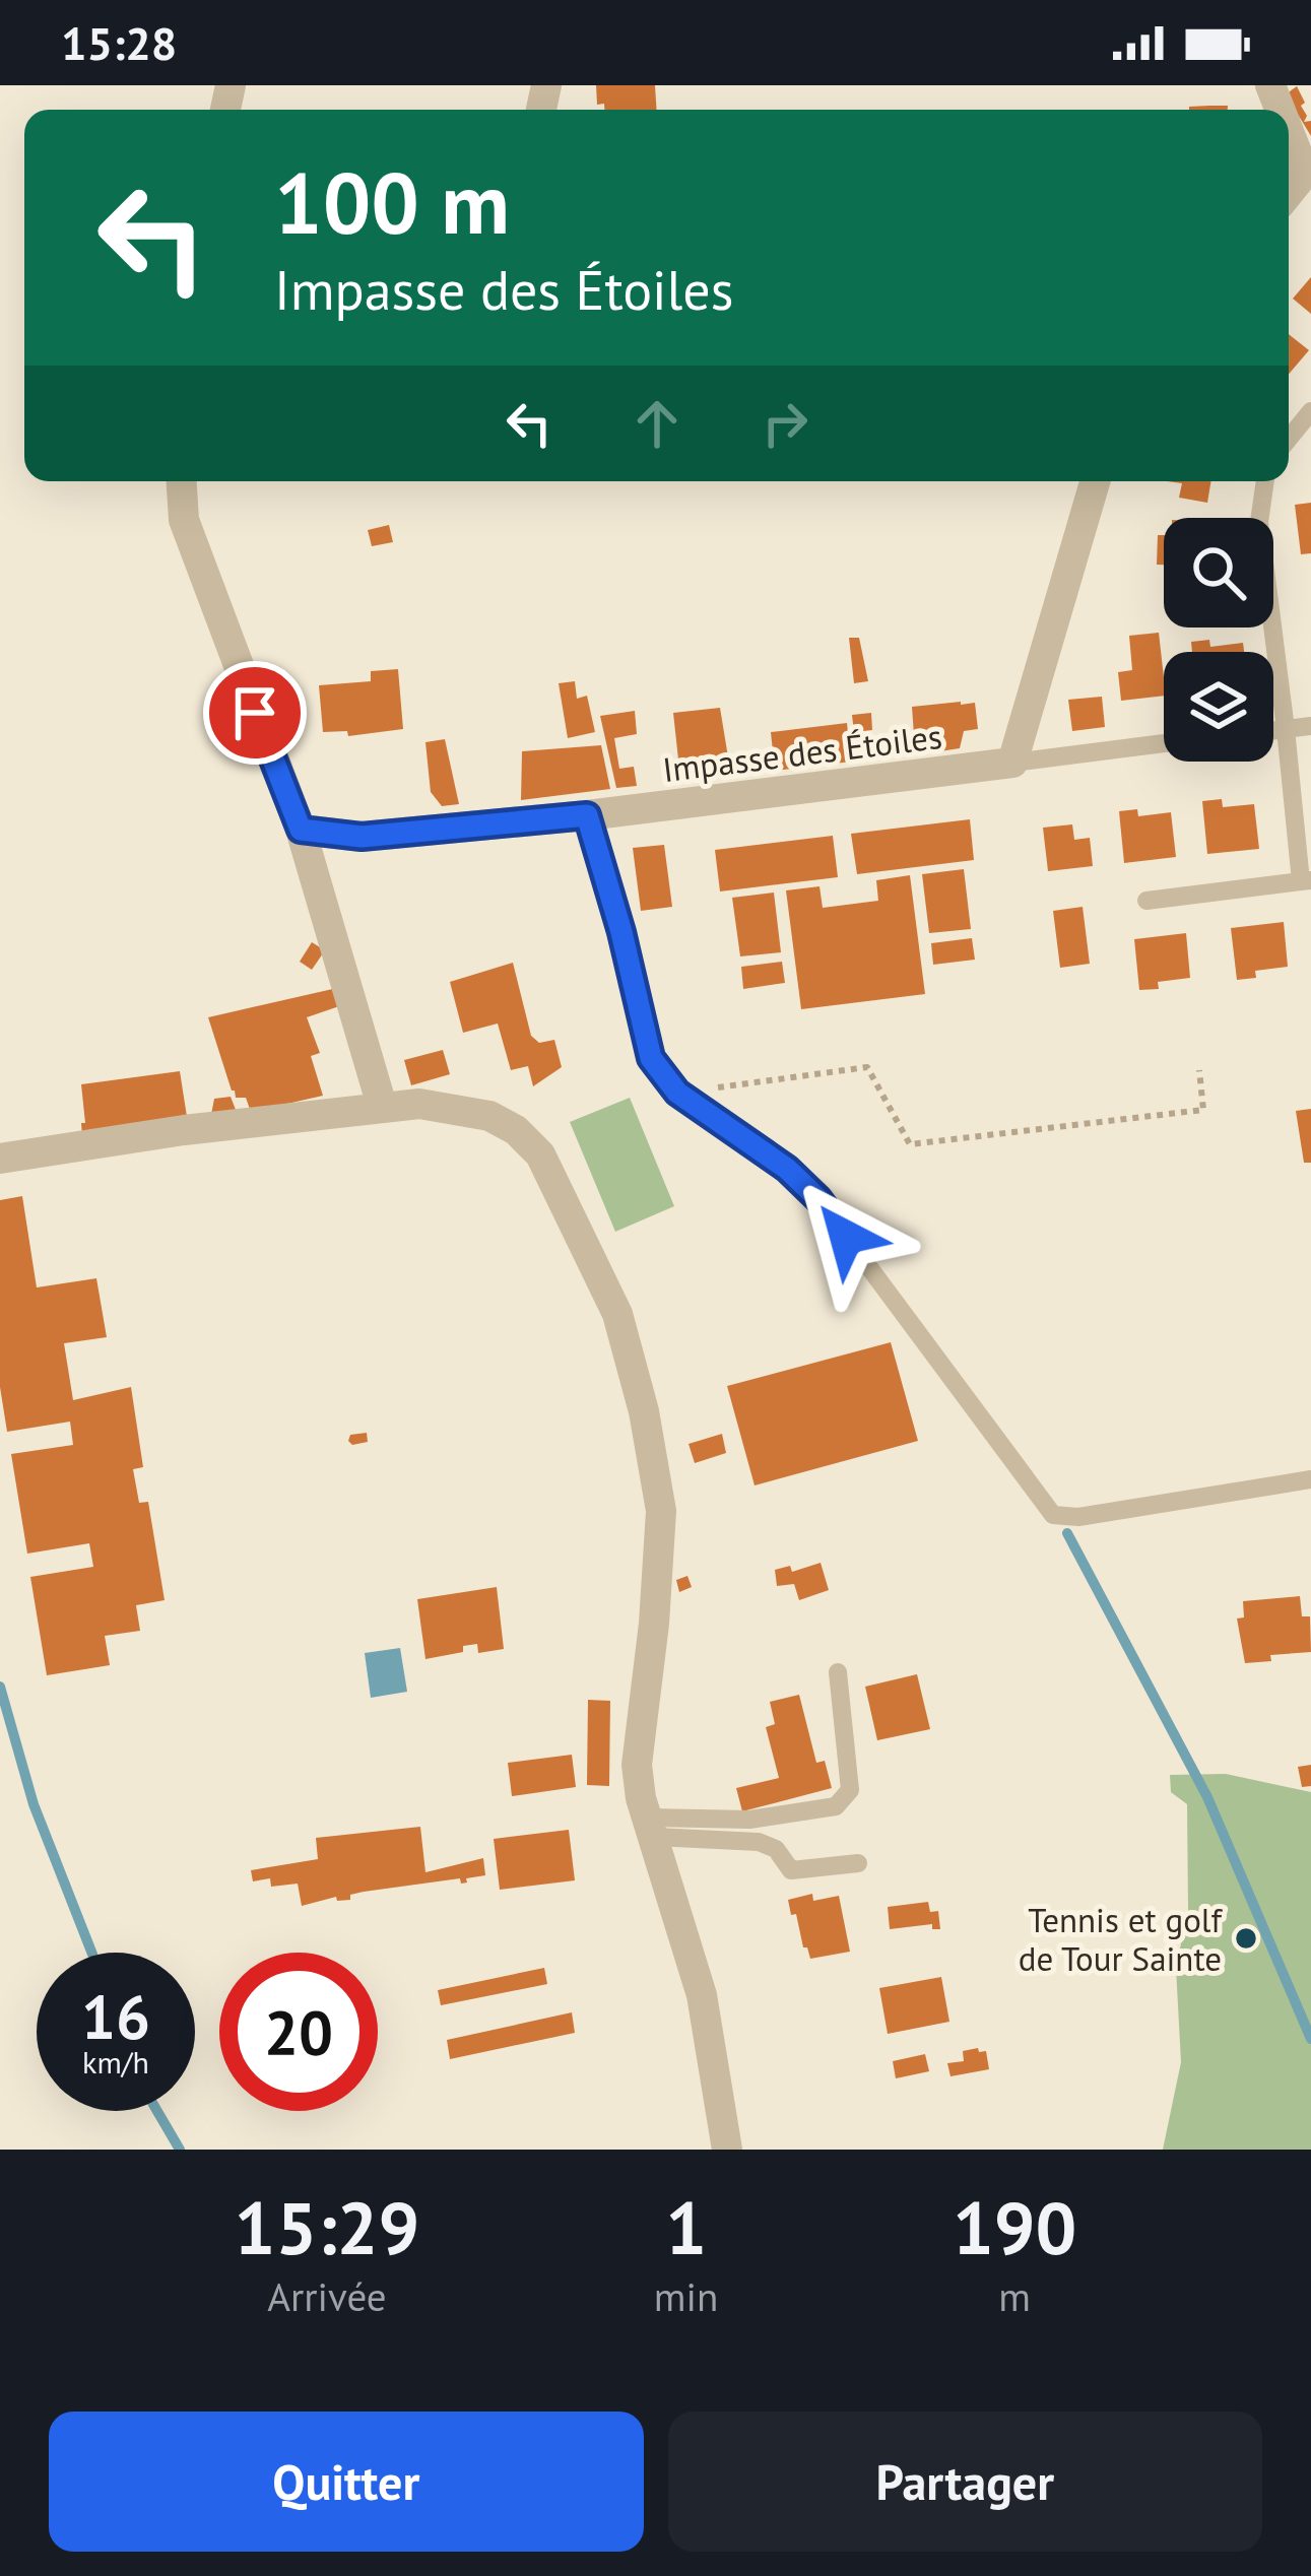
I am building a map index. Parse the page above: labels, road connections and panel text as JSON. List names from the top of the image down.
{
  "streets": {
    "street": ["Impasse des Étoiles"]
  },
  "places": ["Tennis et golf de Tour Sainte"],
  "page": {
    "status": "15:28",
    "turn": ["100 m", "Impasse des Étoiles"],
    "speed": "16 km/h",
    "limit": "20",
    "eta": [
      "15:29",
      "Arrivée",
      "1",
      "min",
      "190",
      "m"
    ],
    "buttons": ["Quitter", "Partager"]
  }
}
